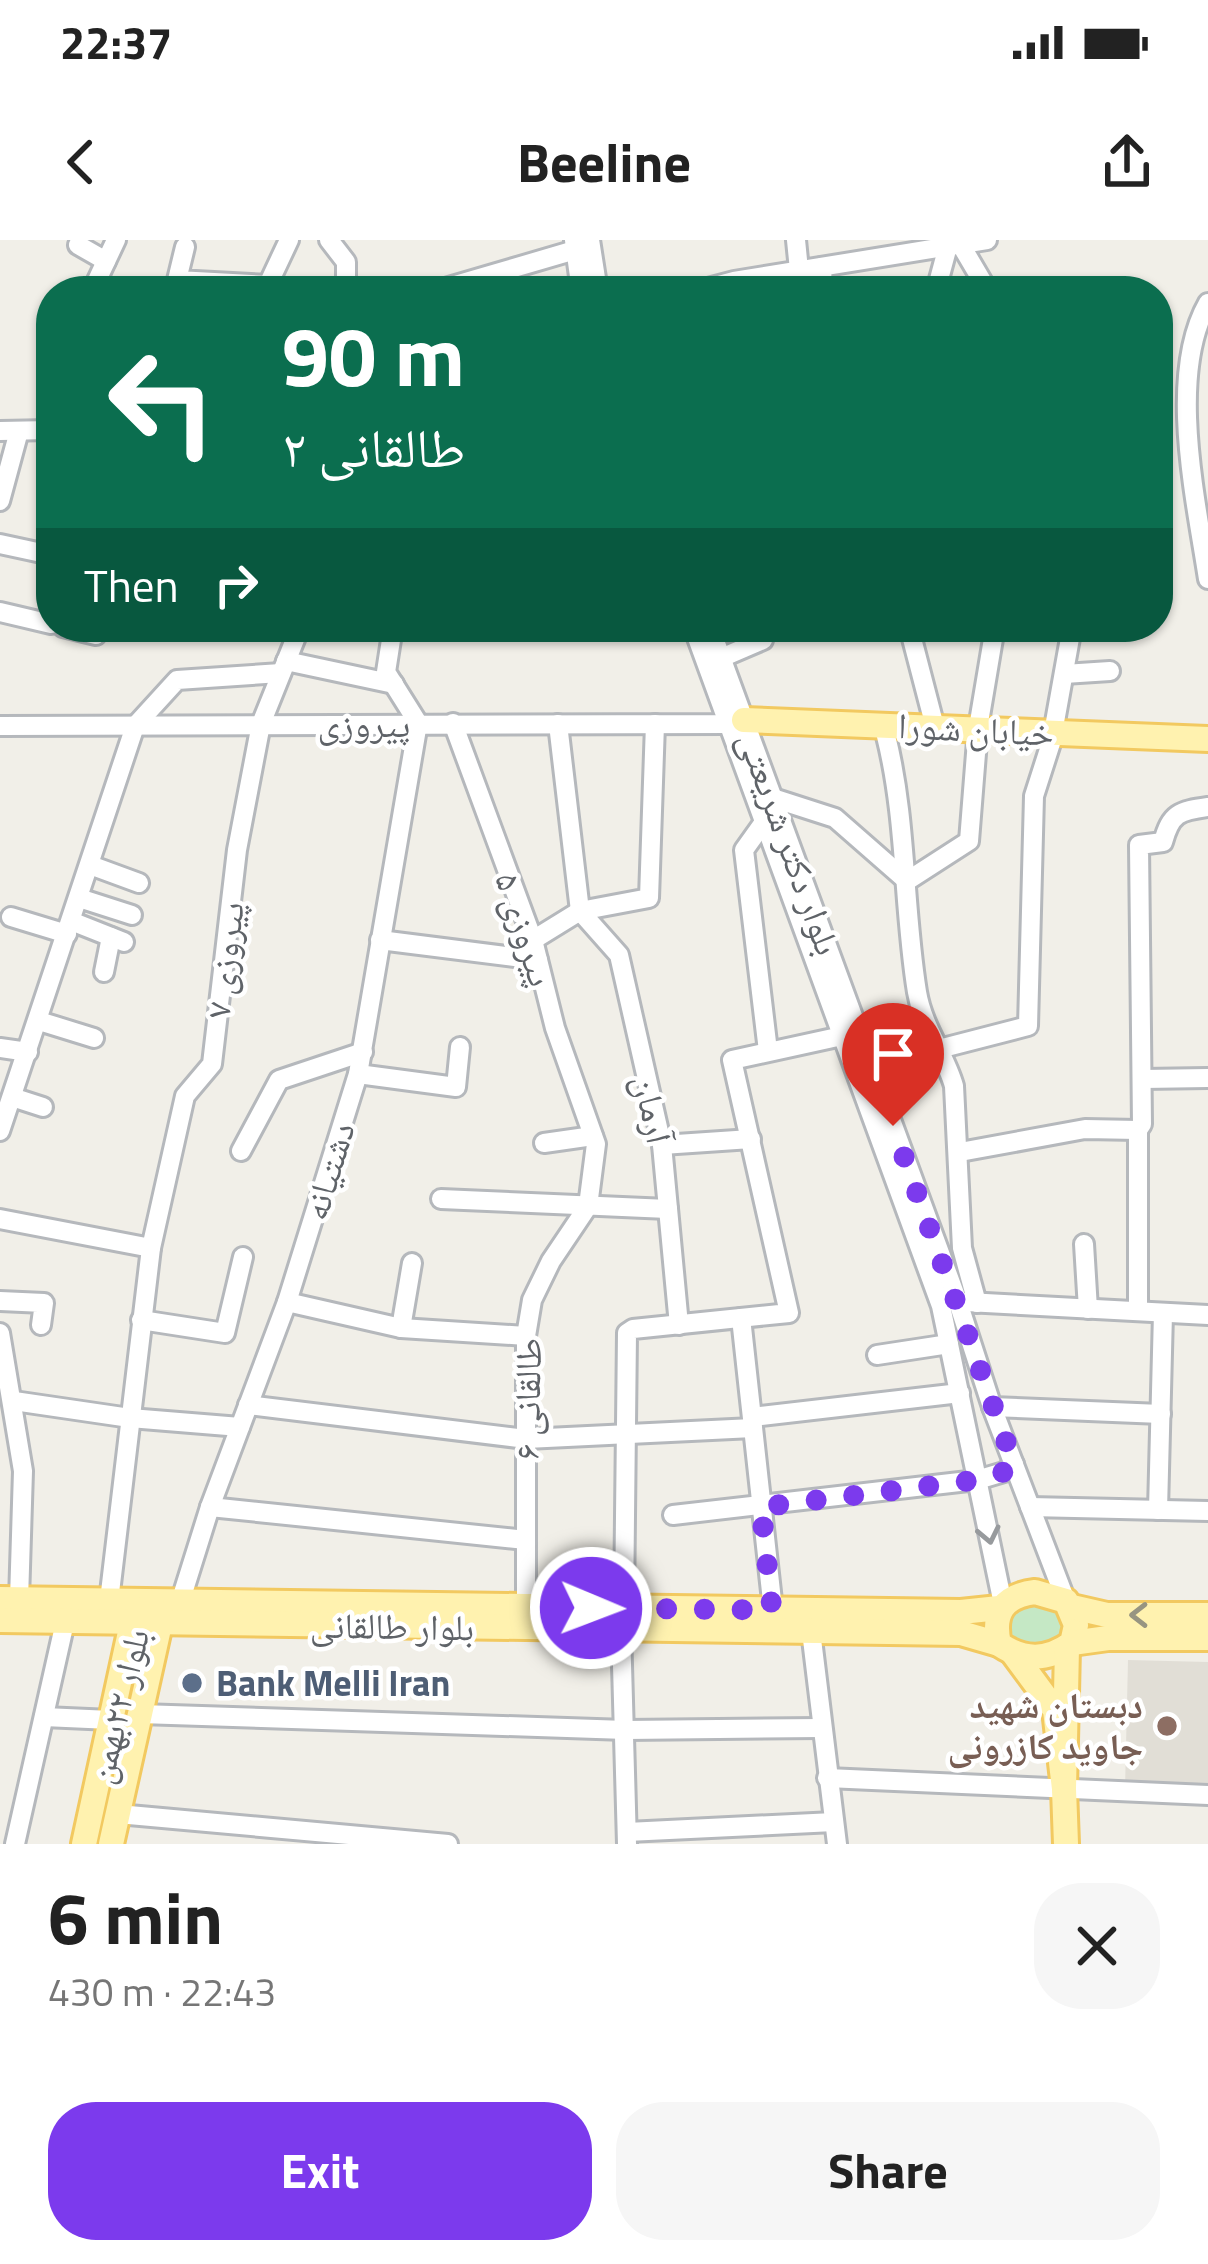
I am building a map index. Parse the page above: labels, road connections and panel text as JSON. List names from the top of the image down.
{
  "streets": {
    "main road": ["خیابان شورا", "بلوار طالقانی", "بلوار ۲۲بهمن"],
    "street": [
      "پیروزی",
      "بلوار دکتر شریعتی",
      "پیروزی ۵",
      "پیروزی ۷",
      "آرمان",
      "دشتیانه",
      "طالقانی ۶"
    ]
  },
  "crossings": [
    ["پیروزی", "خیابان شورا"],
    ["پیروزی", "بلوار دکتر شریعتی"],
    ["پیروزی", "پیروزی ۵"],
    ["پیروزی", "پیروزی ۷"],
    ["پیروزی", "دشتیانه"],
    ["خیابان شورا", "بلوار دکتر شریعتی"],
    ["بلوار دکتر شریعتی", "بلوار طالقانی"],
    ["پیروزی ۵", "طالقانی ۶"],
    ["پیروزی ۷", "بلوار طالقانی"],
    ["دشتیانه", "بلوار طالقانی"],
    ["دشتیانه", "بلوار ۲۲بهمن"],
    ["طالقانی ۶", "بلوار طالقانی"],
    ["بلوار طالقانی", "بلوار ۲۲بهمن"]
  ],
  "places": ["Bank Melli Iran", "دبستان شهید جاوید کازرونی"],
  "page": {
    "status": "22:37",
    "header": "Beeline",
    "turn": ["90 m", "طالقانی ۲"],
    "then": "Then",
    "heading": ["6 min", "430 m · 22:43"],
    "buttons": ["Exit", "Share"]
  }
}
